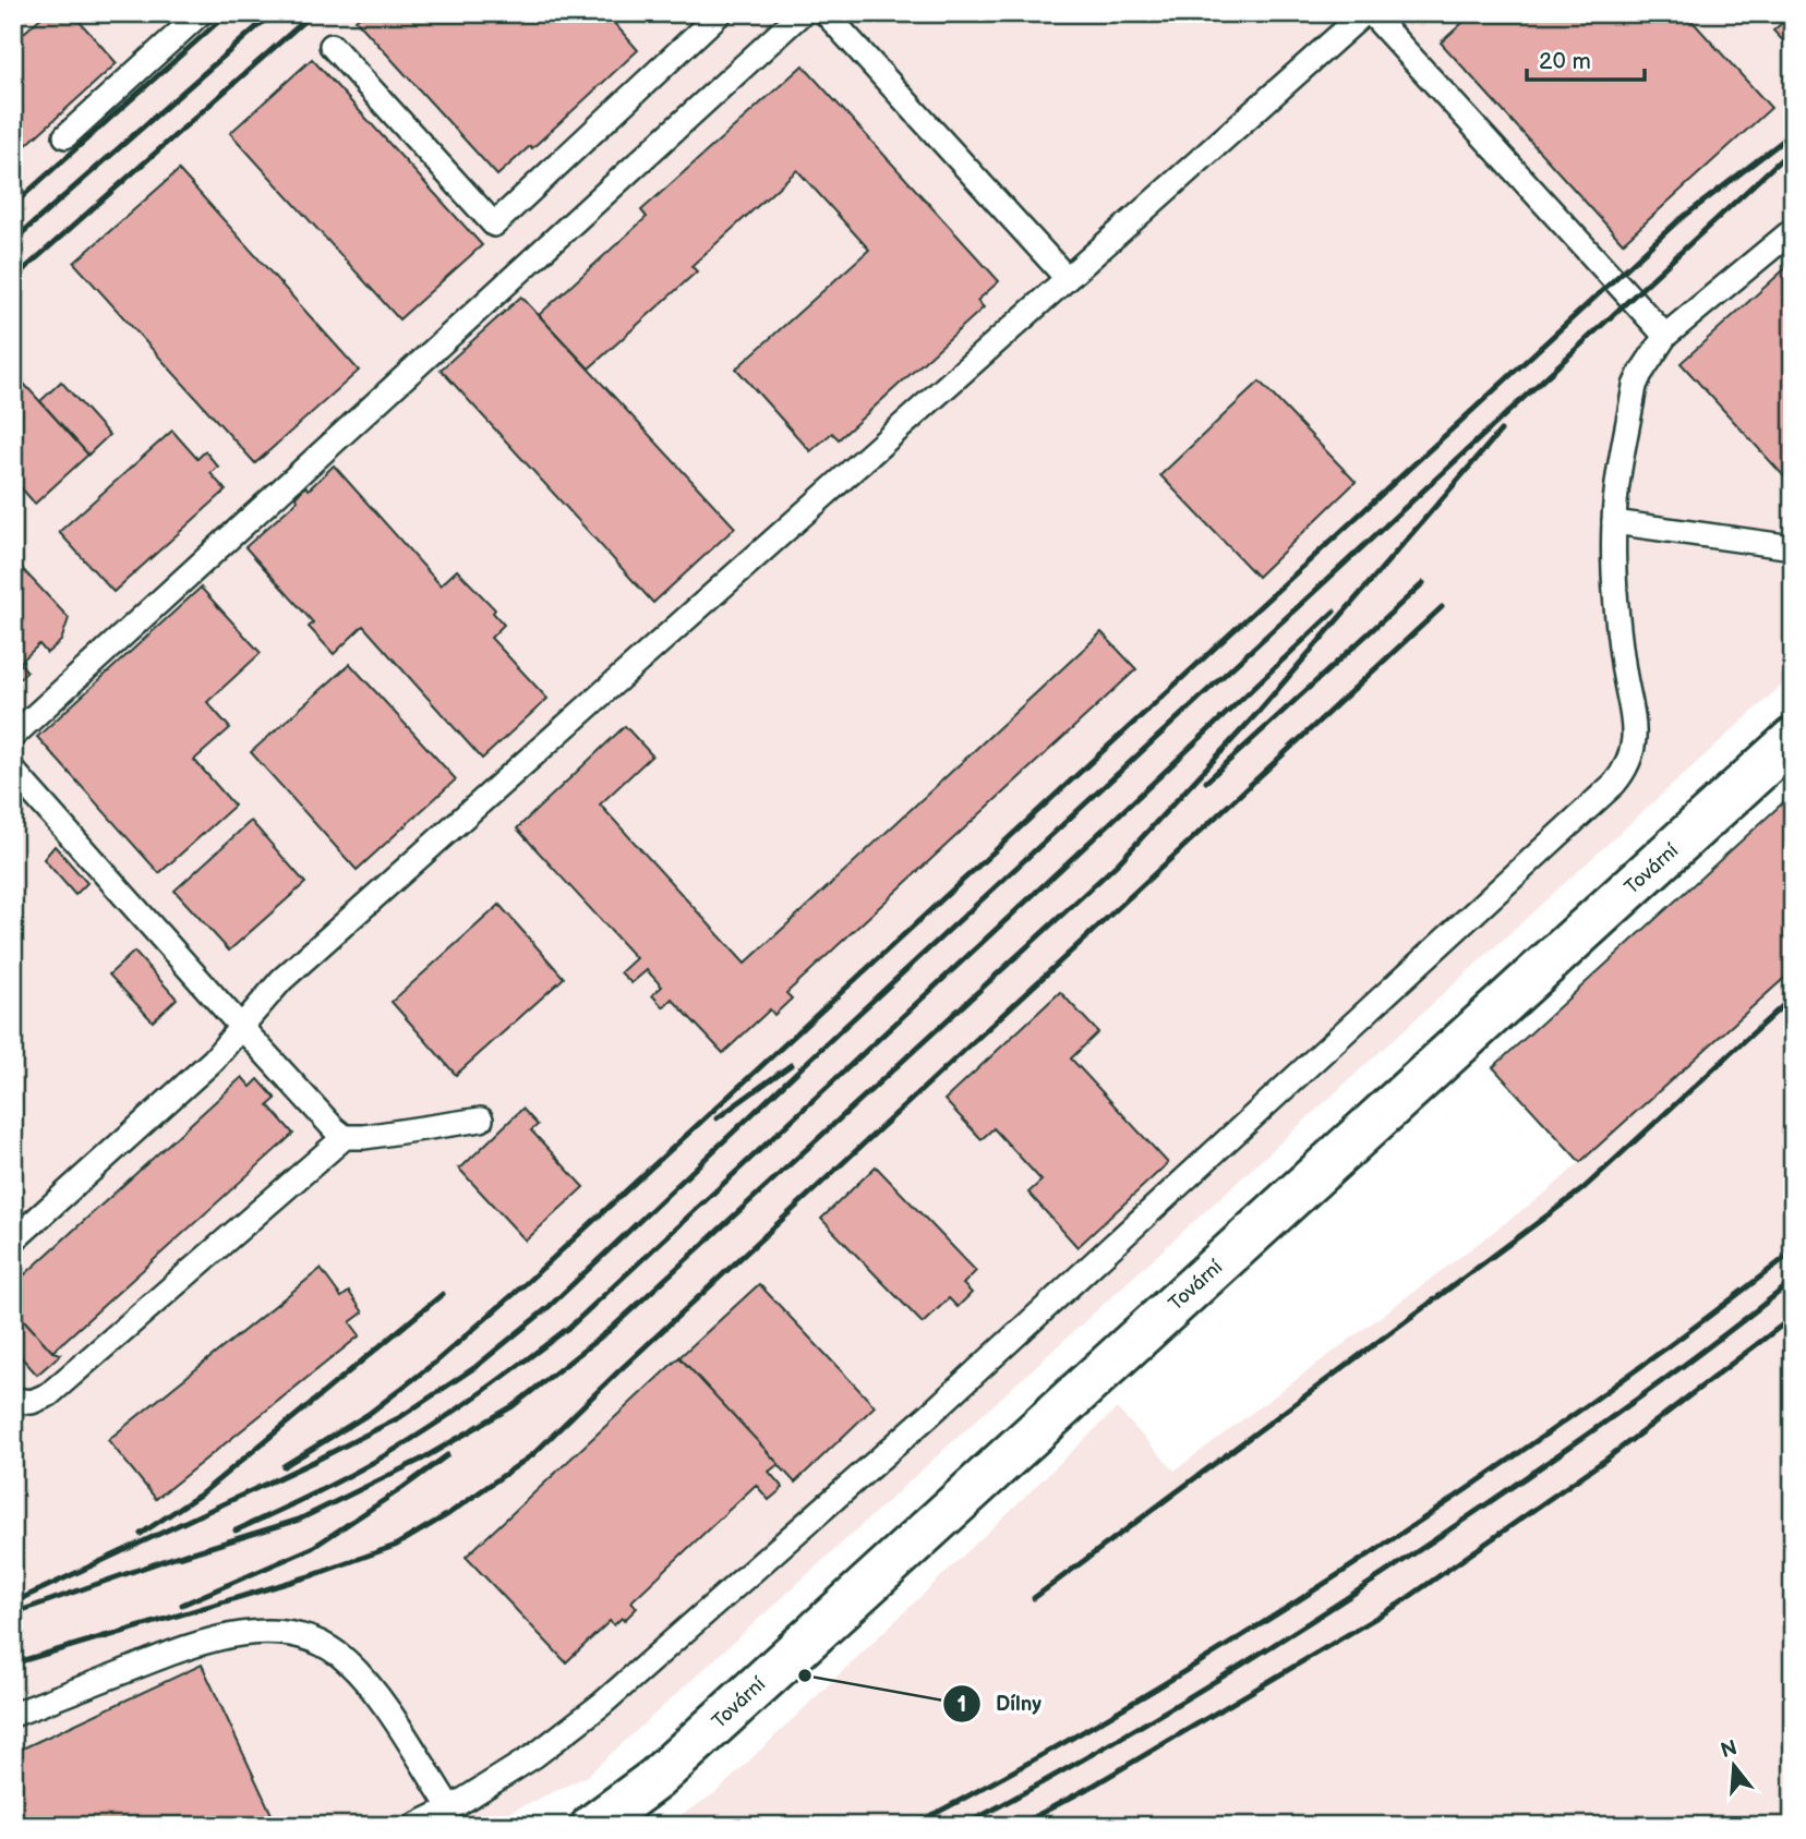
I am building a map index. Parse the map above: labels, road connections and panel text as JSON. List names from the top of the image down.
{
  "streets": {
    "street": ["Tovární"]
  },
  "places": ["Dílny"],
  "scale_bar": "20 m",
  "north": "top"
}
